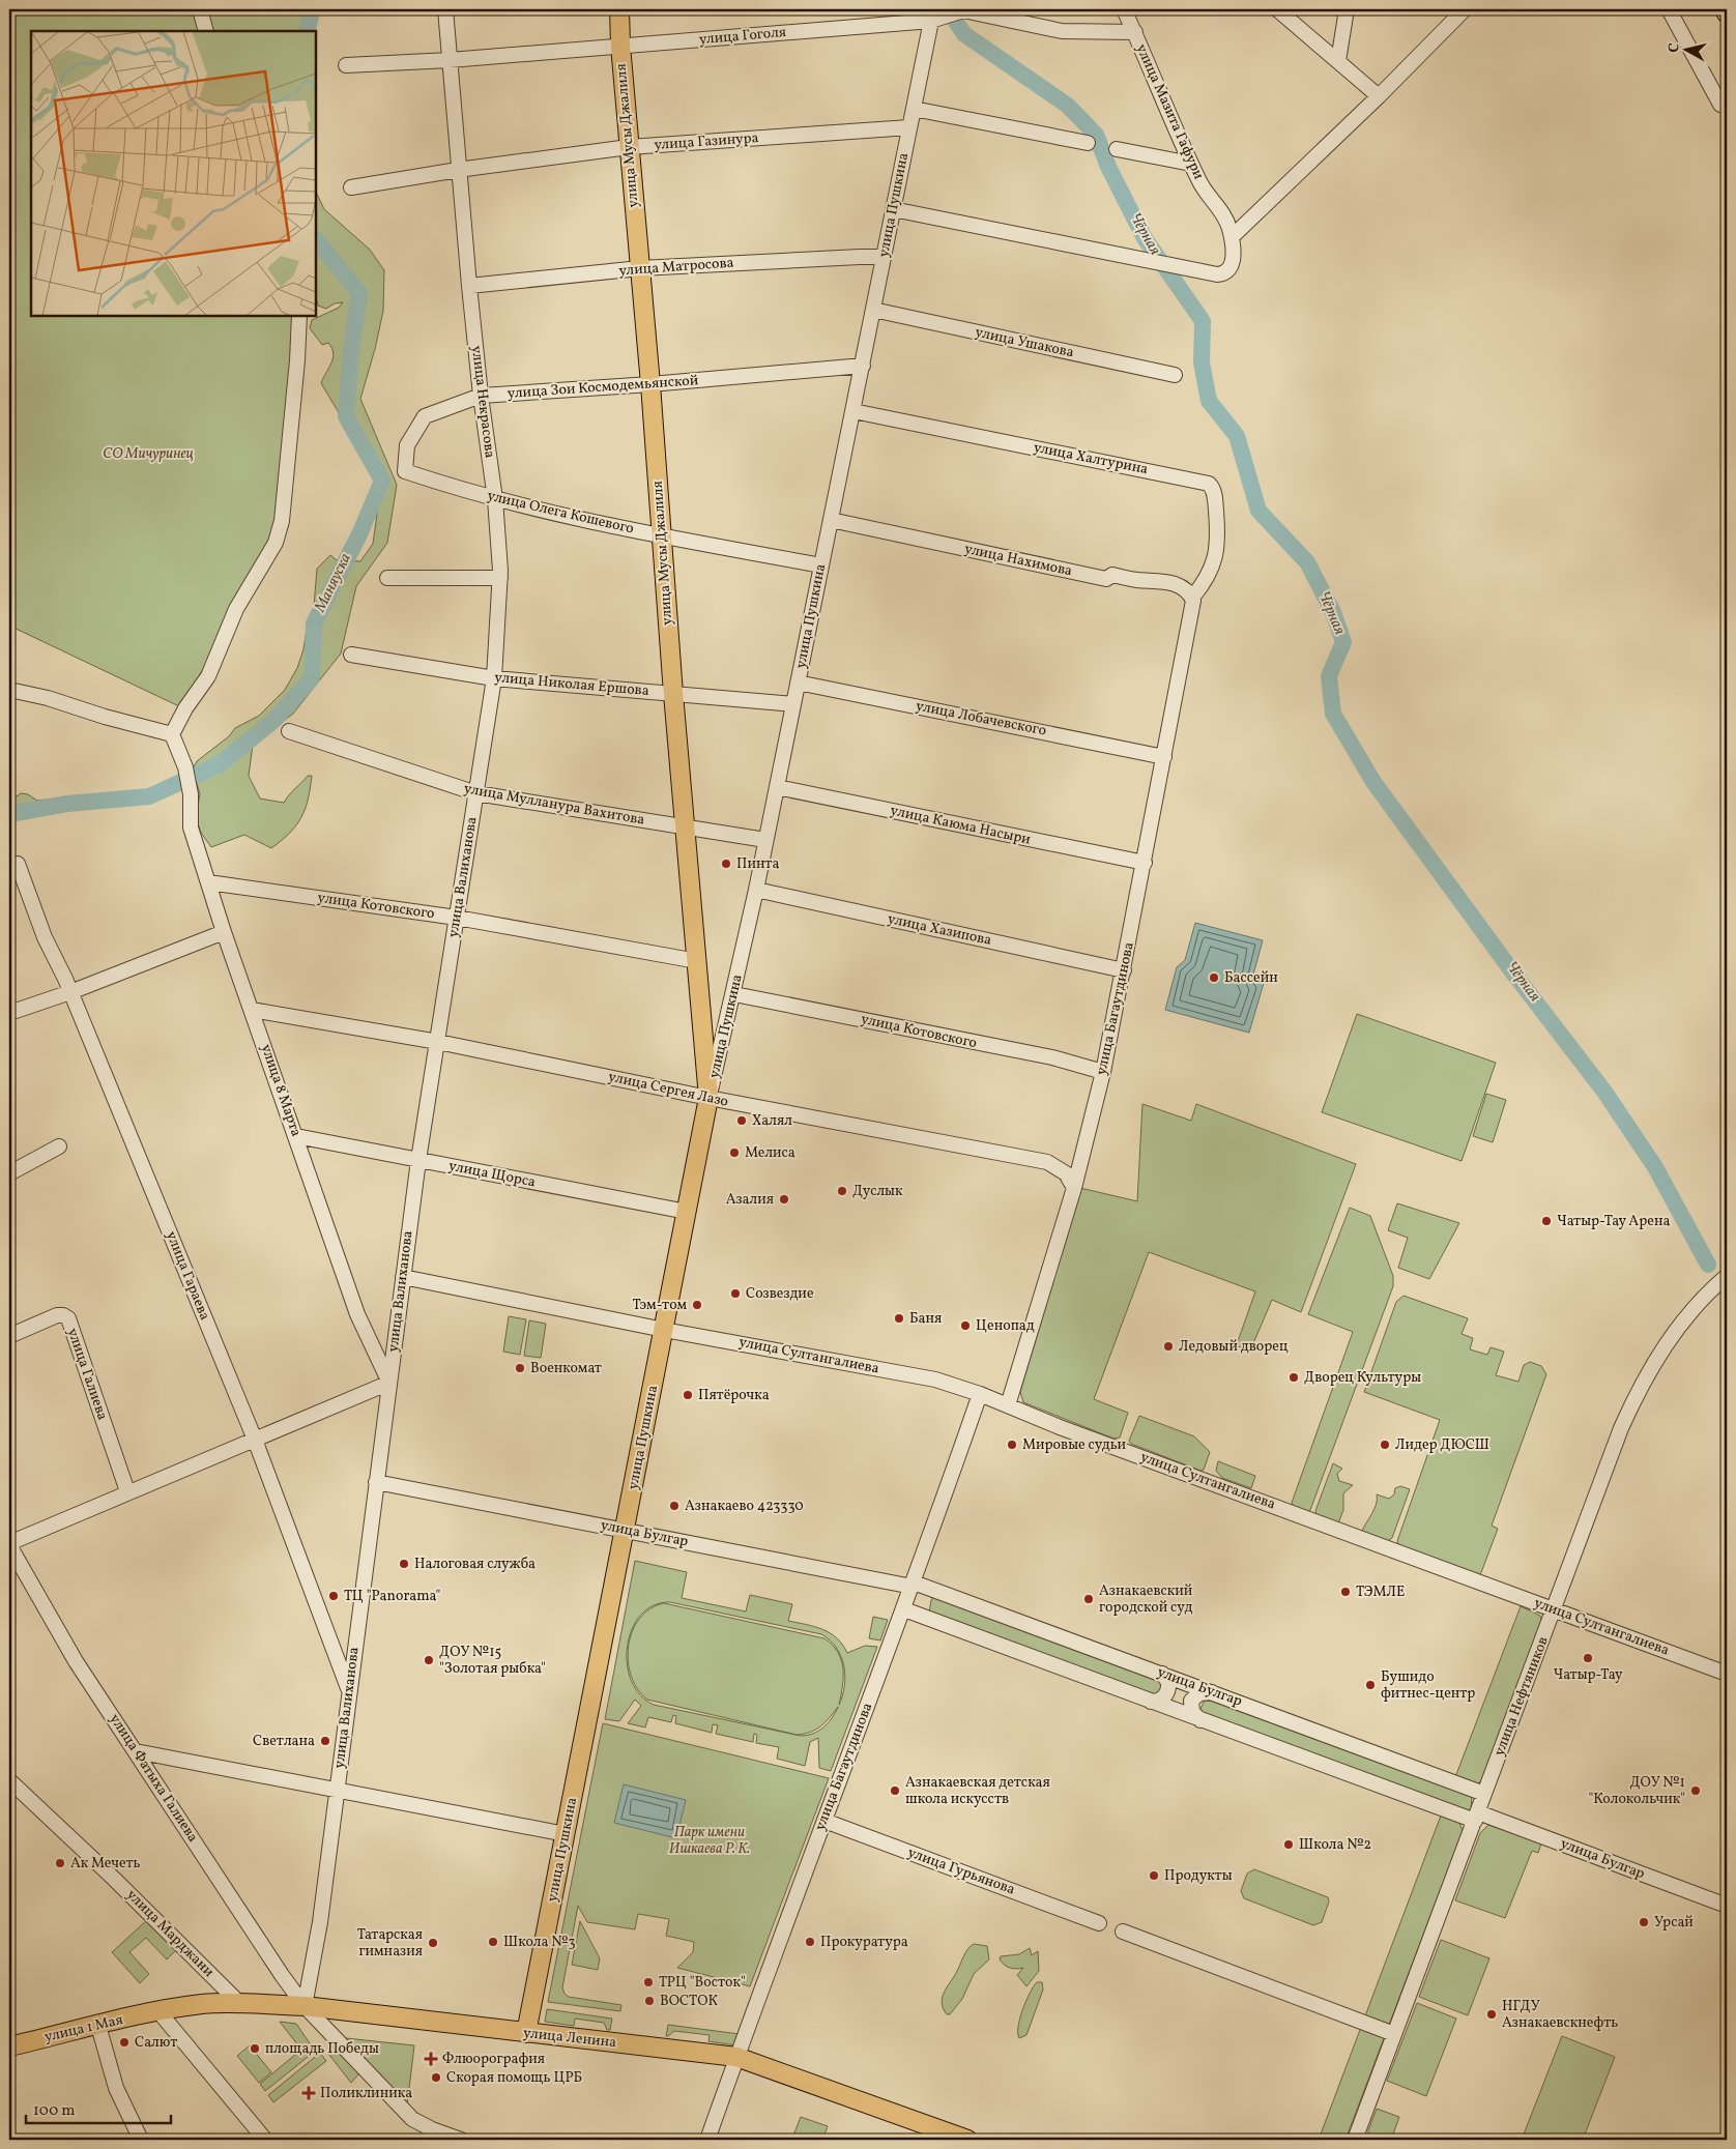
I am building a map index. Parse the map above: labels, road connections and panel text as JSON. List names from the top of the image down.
{
  "streets": {
    "main road": [
      "улица Мусы Джалиля",
      "улица Пушкина",
      "улица 1 Мая",
      "улица Ленина"
    ],
    "street": [
      "улица Гоголя",
      "улица Мазита Гафури",
      "улица Газинура",
      "улица Матросова",
      "улица Ушакова",
      "улица Зои Космодемьянской",
      "улица Некрасова",
      "улица Халтурина",
      "улица Олега Кошевого",
      "улица Нахимова",
      "улица Николая Ершова",
      "улица Лобачевского",
      "улица Мулланура Вахитова",
      "улица Каюма Насыри",
      "улица Валиханова",
      "улица Котовского",
      "улица Хазипова",
      "улица Багаутдинова",
      "улица Сергея Лазо",
      "улица 8 Марта",
      "улица Щорса",
      "улица Гараева",
      "улица Султангалиева",
      "улица Галиева",
      "улица Булгар",
      "улица Нефтяников",
      "улица Фатыха Галиева",
      "улица Гурьянова",
      "улица Марджани"
    ]
  },
  "crossings": [
    ["улица Гоголя", "улица Мазита Гафури"],
    ["улица Гоголя", "улица Мусы Джалиля"],
    ["улица Гоголя", "улица Пушкина"],
    ["улица Гоголя", "улица Некрасова"],
    ["улица Мазита Гафури", "улица Пушкина"],
    ["улица Мусы Джалиля", "улица Газинура"],
    ["улица Мусы Джалиля", "улица Пушкина"],
    ["улица Мусы Джалиля", "улица Матросова"],
    ["улица Мусы Джалиля", "улица Зои Космодемьянской"],
    ["улица Мусы Джалиля", "улица Олега Кошевого"],
    ["улица Мусы Джалиля", "улица Николая Ершова"],
    ["улица Мусы Джалиля", "улица Мулланура Вахитова"],
    ["улица Мусы Джалиля", "улица Котовского"],
    ["улица Мусы Джалиля", "улица Сергея Лазо"],
    ["улица Газинура", "улица Пушкина"],
    ["улица Газинура", "улица Некрасова"],
    ["улица Пушкина", "улица Матросова"],
    ["улица Пушкина", "улица Ушакова"],
    ["улица Пушкина", "улица Зои Космодемьянской"],
    ["улица Пушкина", "улица Халтурина"],
    ["улица Пушкина", "улица Олега Кошевого"],
    ["улица Пушкина", "улица Нахимова"],
    ["улица Пушкина", "улица Николая Ершова"],
    ["улица Пушкина", "улица Лобачевского"],
    ["улица Пушкина", "улица Мулланура Вахитова"],
    ["улица Пушкина", "улица Каюма Насыри"],
    ["улица Пушкина", "улица Котовского"],
    ["улица Пушкина", "улица Хазипова"],
    ["улица Пушкина", "улица Сергея Лазо"],
    ["улица Пушкина", "улица Щорса"],
    ["улица Пушкина", "улица Султангалиева"],
    ["улица Пушкина", "улица Булгар"],
    ["улица Пушкина", "улица Ленина"],
    ["улица Матросова", "улица Некрасова"],
    ["улица Зои Космодемьянской", "улица Некрасова"],
    ["улица Зои Космодемьянской", "улица Олега Кошевого"],
    ["улица Некрасова", "улица Олега Кошевого"],
    ["улица Некрасова", "улица Николая Ершова"],
    ["улица Некрасова", "улица Мулланура Вахитова"],
    ["улица Некрасова", "улица Валиханова"],
    ["улица Халтурина", "улица Нахимова"],
    ["улица Халтурина", "улица Багаутдинова"],
    ["улица Нахимова", "улица Багаутдинова"],
    ["улица Лобачевского", "улица Багаутдинова"],
    ["улица Мулланура Вахитова", "улица Валиханова"],
    ["улица Каюма Насыри", "улица Багаутдинова"],
    ["улица Валиханова", "улица Котовского"],
    ["улица Валиханова", "улица Сергея Лазо"],
    ["улица Валиханова", "улица 8 Марта"],
    ["улица Валиханова", "улица Щорса"],
    ["улица Валиханова", "улица Гараева"],
    ["улица Валиханова", "улица Султангалиева"],
    ["улица Валиханова", "улица Булгар"],
    ["улица Валиханова", "улица Фатыха Галиева"],
    ["улица Валиханова", "улица Ленина"],
    ["улица Котовского", "улица Багаутдинова"],
    ["улица Котовского", "улица 8 Марта"],
    ["улица Хазипова", "улица Багаутдинова"],
    ["улица Багаутдинова", "улица Сергея Лазо"],
    ["улица Багаутдинова", "улица Султангалиева"],
    ["улица Багаутдинова", "улица Булгар"],
    ["улица Багаутдинова", "улица Гурьянова"],
    ["улица Багаутдинова", "улица Ленина"],
    ["улица Сергея Лазо", "улица 8 Марта"],
    ["улица 8 Марта", "улица Щорса"],
    ["улица Султангалиева", "улица Нефтяников"],
    ["улица Булгар", "улица Нефтяников"],
    ["улица Фатыха Галиева", "улица Ленина"],
    ["улица Марджани", "улица Ленина"],
    ["улица 1 Мая", "улица Ленина"]
  ],
  "water": ["Чёрная", "Маняуска"],
  "parks": ["СО Мичуринец", "Парк имени Ишкаева Р. К."],
  "places": {
    "other": [
      "Пинта",
      "Бассейн",
      "Халял",
      "Мелиса",
      "Дуслык",
      "Азалия",
      "Чатыр-Тау Арена",
      "Созвездие",
      "Тэм-том",
      "Баня",
      "Ценопад",
      "Ледовый дворец",
      "Военкомат",
      "Дворец Культуры",
      "Пятёрочка",
      "Мировые судьи",
      "Лидер ДЮСШ",
      "Азнакаево 423330",
      "Налоговая служба",
      "ТЭМЛЕ",
      "ТЦ \"Panorama\"",
      "Азнакаевский городской суд",
      "Чатыр-Тау",
      "ДОУ №15 \"Золотая рыбка\"",
      "Бушидо фитнес-центр",
      "Светлана",
      "Азнакаевская детская школа искусств",
      "ДОУ №1 \"Колокольчик\"",
      "Школа №2",
      "Ак Мечеть",
      "Продукты",
      "Урсай",
      "Школа №3",
      "Прокуратура",
      "Татарская гимназия",
      "ТРЦ \"Восток\"",
      "ВОСТОК",
      "НГДУ Азнакаевскнефть",
      "Салют",
      "площадь Победы",
      "Скорая помощь ЦРБ"
    ],
    "health": ["Флюорография", "Поликлиника"]
  },
  "scale_bar": "100 m",
  "north": "left"
}
